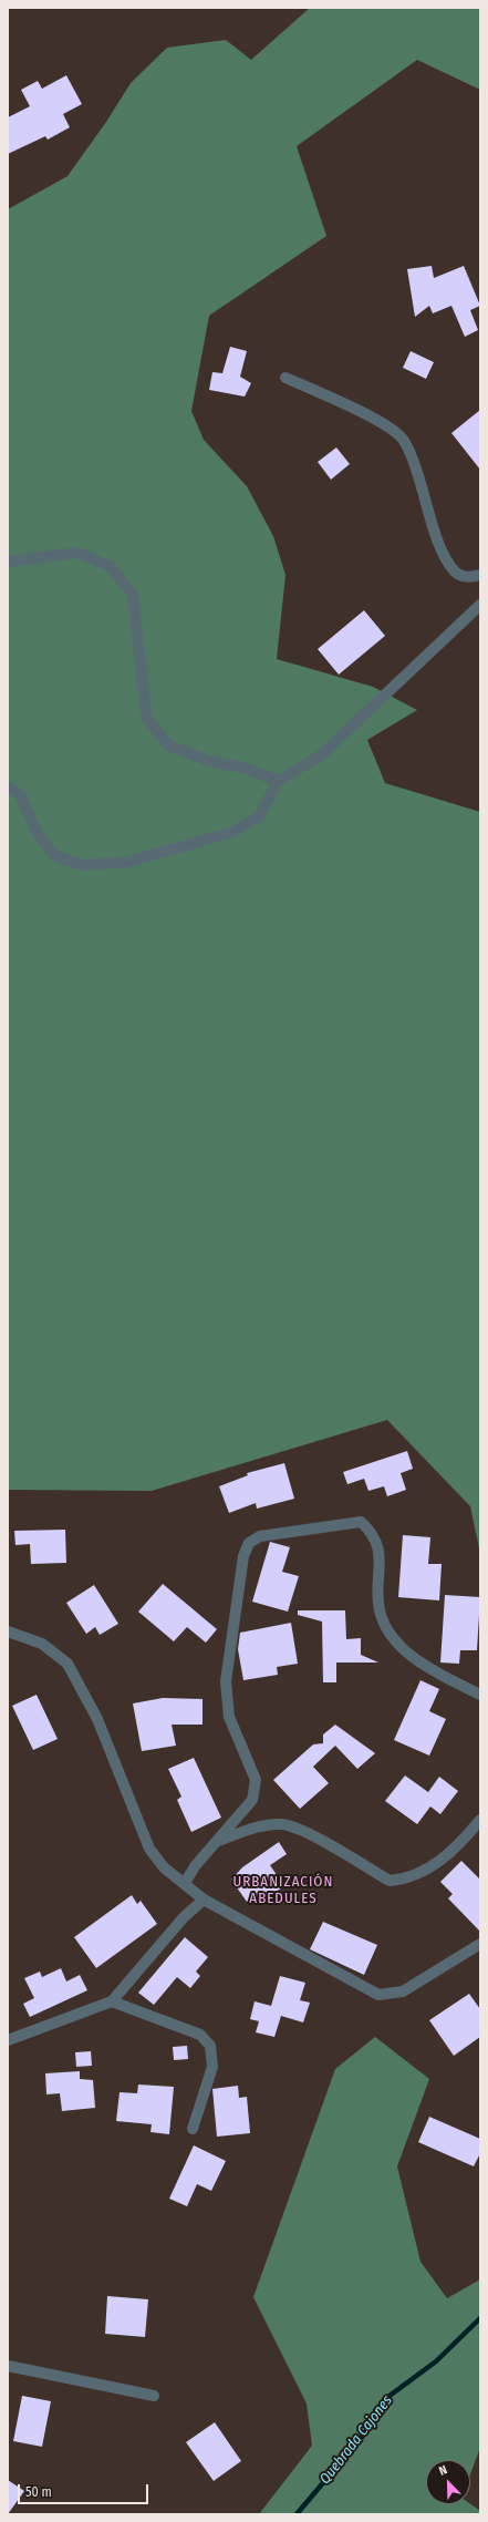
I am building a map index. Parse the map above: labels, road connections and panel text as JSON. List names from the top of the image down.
{
  "districts": ["URBANIZACIÓN ABEDULES"],
  "water": ["Quebrada Cajones"],
  "scale_bar": "50 m",
  "north": "top left"
}
